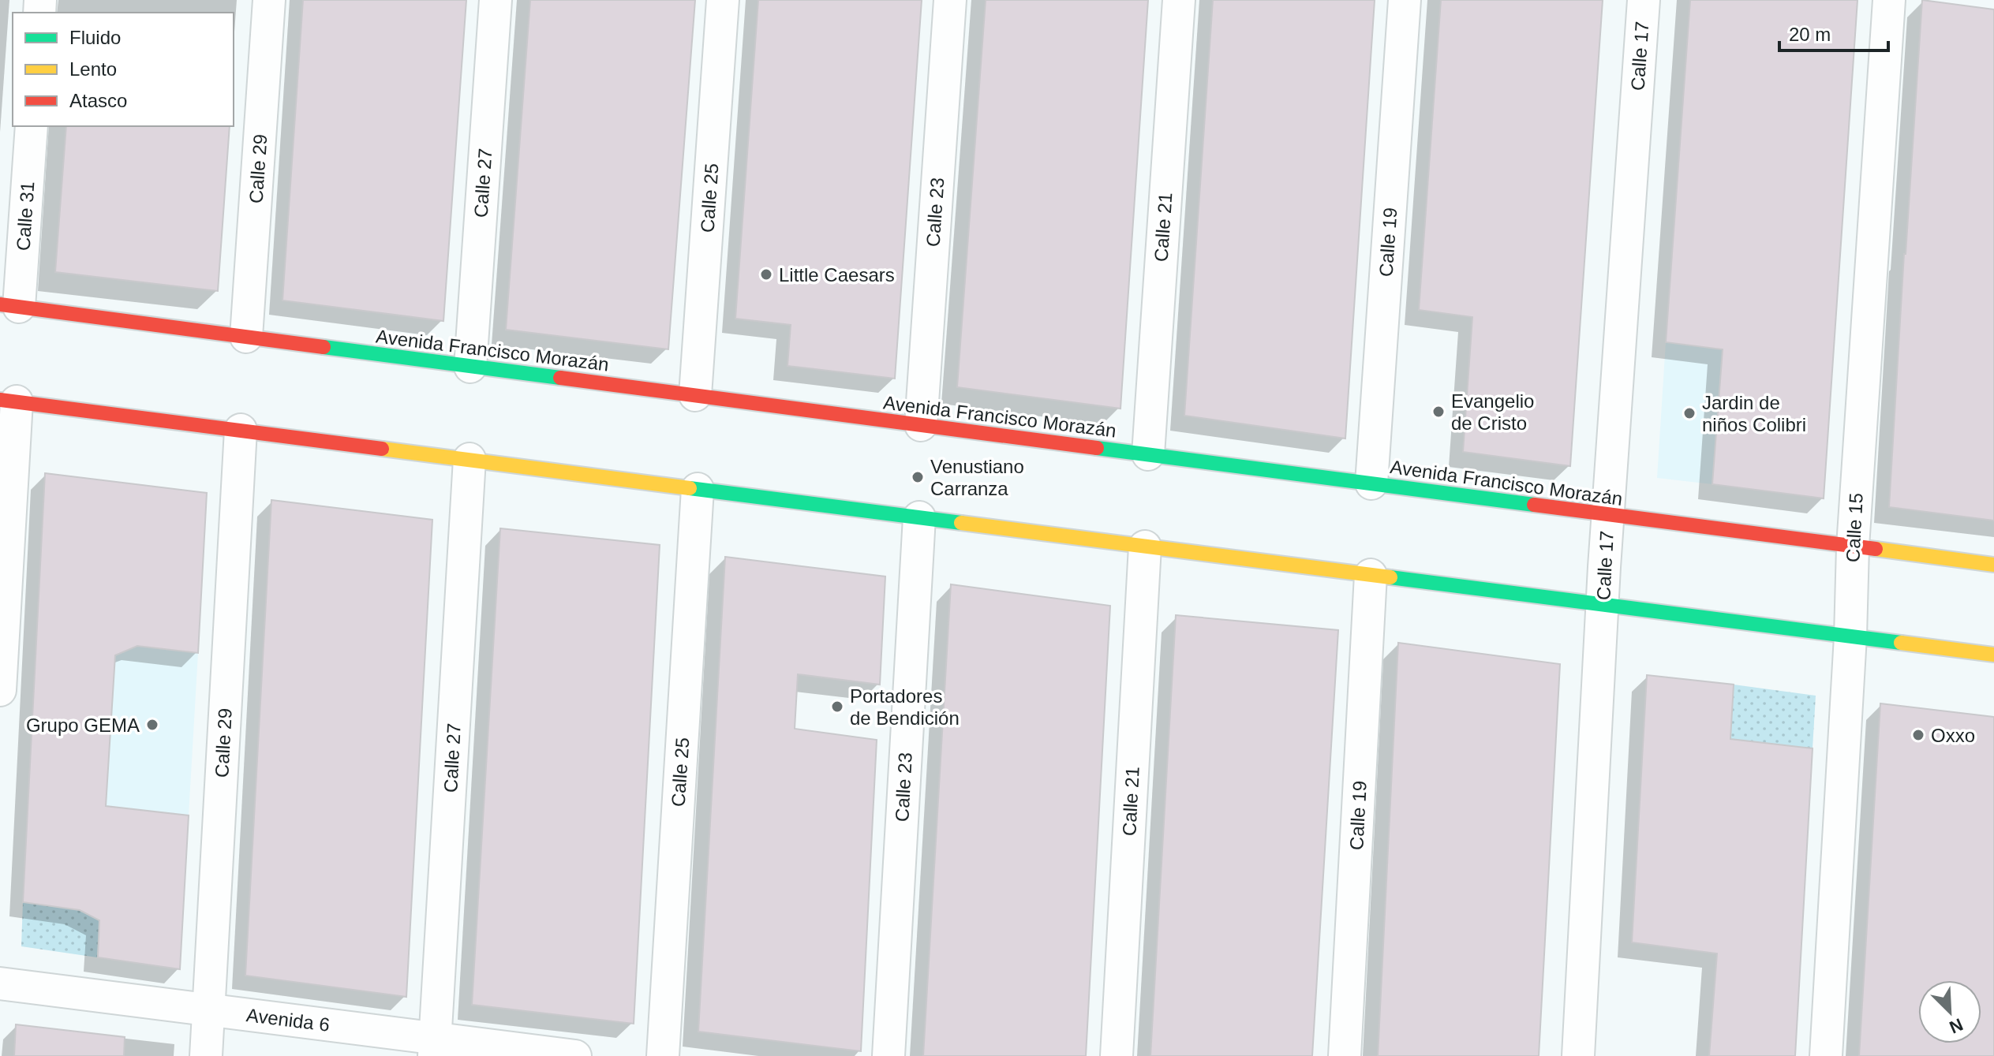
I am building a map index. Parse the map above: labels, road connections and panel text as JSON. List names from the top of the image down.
{
  "streets": {
    "main road": ["Avenida Francisco Morazán"],
    "street": [
      "Calle 17",
      "Calle 29",
      "Calle 27",
      "Calle 25",
      "Calle 23",
      "Calle 31",
      "Calle 21",
      "Calle 19",
      "Calle 15",
      "Avenida 6"
    ]
  },
  "crossings": [
    ["Calle 17", "Avenida Francisco Morazán"],
    ["Calle 29", "Avenida Francisco Morazán"],
    ["Calle 29", "Avenida 6"],
    ["Calle 27", "Avenida Francisco Morazán"],
    ["Calle 27", "Avenida 6"],
    ["Calle 25", "Avenida Francisco Morazán"],
    ["Calle 23", "Avenida Francisco Morazán"],
    ["Calle 31", "Avenida Francisco Morazán"],
    ["Calle 21", "Avenida Francisco Morazán"],
    ["Calle 19", "Avenida Francisco Morazán"],
    ["Avenida Francisco Morazán", "Calle 15"]
  ],
  "places": [
    "Little Caesars",
    "Evangelio de Cristo",
    "Jardin de niños Colibri",
    "Venustiano Carranza",
    "Portadores de Bendición",
    "Grupo GEMA",
    "Oxxo"
  ],
  "legend": ["Fluido", "Lento", "Atasco"],
  "scale_bar": "20 m",
  "north": "bottom right"
}
